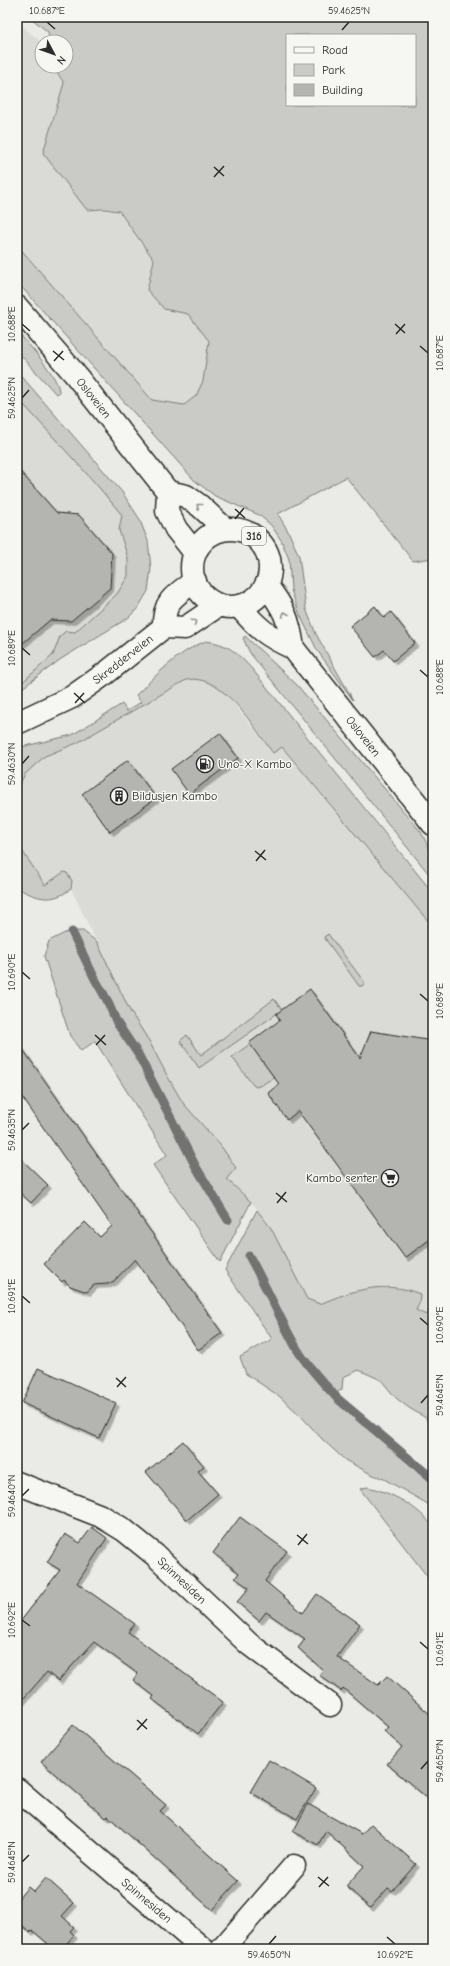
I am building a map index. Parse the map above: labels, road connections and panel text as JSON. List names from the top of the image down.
{
  "streets": {
    "street": [
      "Osloveien",
      "316",
      "Skredderveien",
      "Spinnesiden"
    ]
  },
  "crossings": [
    ["Osloveien", "316"],
    ["Osloveien", "Skredderveien"],
    ["316", "Skredderveien"]
  ],
  "places": {
    "fuel station": ["Uno-X Kambo"],
    "building": ["Bildusjen Kambo"],
    "supermarket": ["Kambo senter"]
  },
  "legend": ["Road", "Park", "Building"],
  "north": "bottom right",
  "coordinates": [
    "10.687°E",
    "59.4625°N",
    "10.688°E",
    "10.689°E",
    "59.4630°N",
    "10.690°E",
    "59.4635°N",
    "10.691°E",
    "59.4645°N",
    "59.4640°N",
    "10.692°E",
    "59.4650°N"
  ]
}
